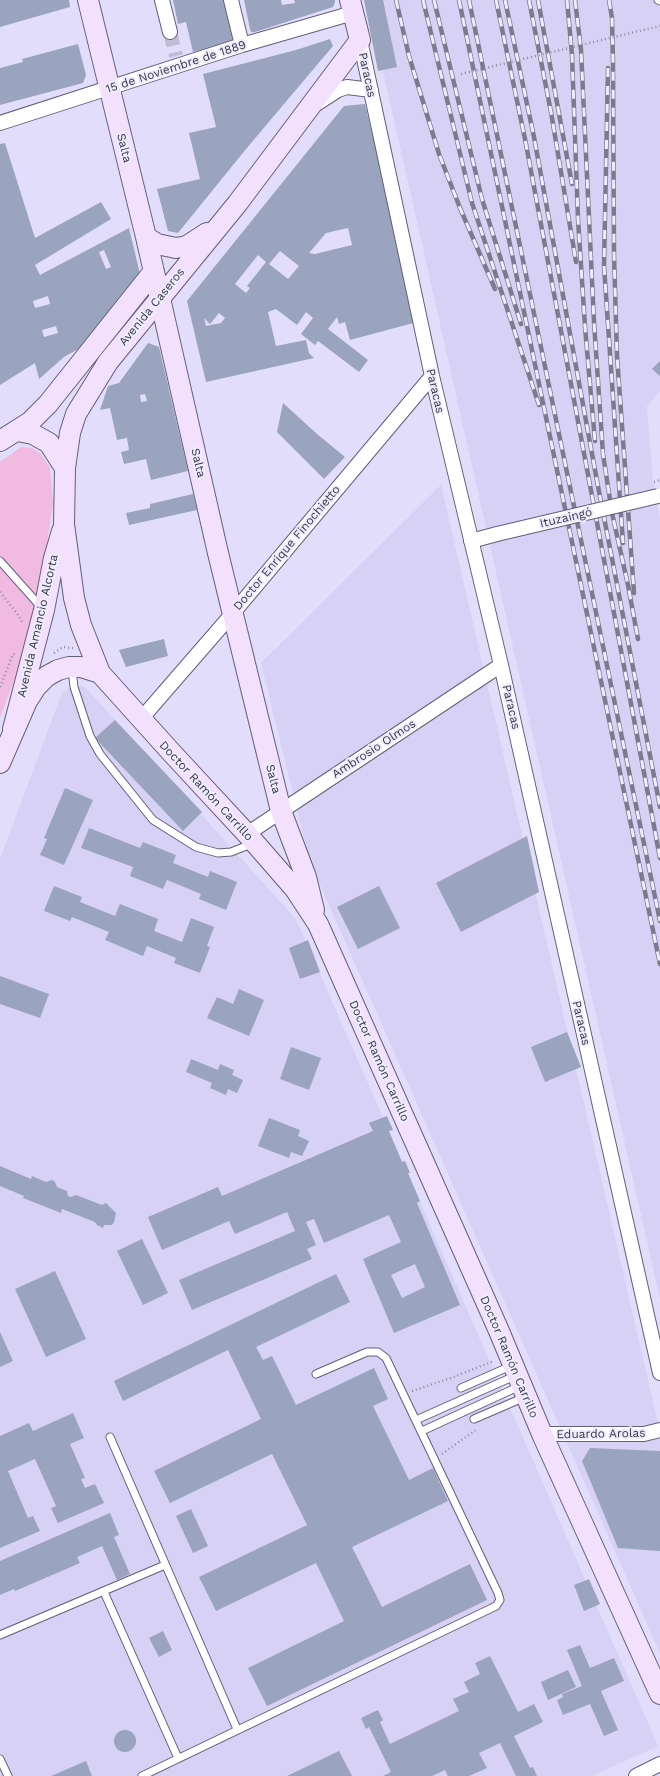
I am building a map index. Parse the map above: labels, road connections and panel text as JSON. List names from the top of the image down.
{
  "streets": {
    "street": [
      "15 de Noviembre de 1889",
      "Paracas",
      "Salta",
      "Avenida Caseros",
      "Ituzaingó",
      "Doctor Enrique Finochietto",
      "Avenida Amancio Alcorta",
      "Ambrosio Olmos",
      "Doctor Ramón Carrillo",
      "Eduardo Arolas"
    ]
  },
  "crossings": [
    ["15 de Noviembre de 1889", "Salta"],
    ["Paracas", "Avenida Caseros"],
    ["Paracas", "Ituzaingó"],
    ["Paracas", "Doctor Enrique Finochietto"],
    ["Paracas", "Ambrosio Olmos"],
    ["Salta", "Avenida Caseros"],
    ["Salta", "Doctor Enrique Finochietto"],
    ["Salta", "Ambrosio Olmos"],
    ["Salta", "Doctor Ramón Carrillo"],
    ["Avenida Caseros", "Doctor Ramón Carrillo"],
    ["Doctor Enrique Finochietto", "Doctor Ramón Carrillo"],
    ["Avenida Amancio Alcorta", "Doctor Ramón Carrillo"],
    ["Ambrosio Olmos", "Doctor Ramón Carrillo"],
    ["Doctor Ramón Carrillo", "Eduardo Arolas"]
  ]
}
